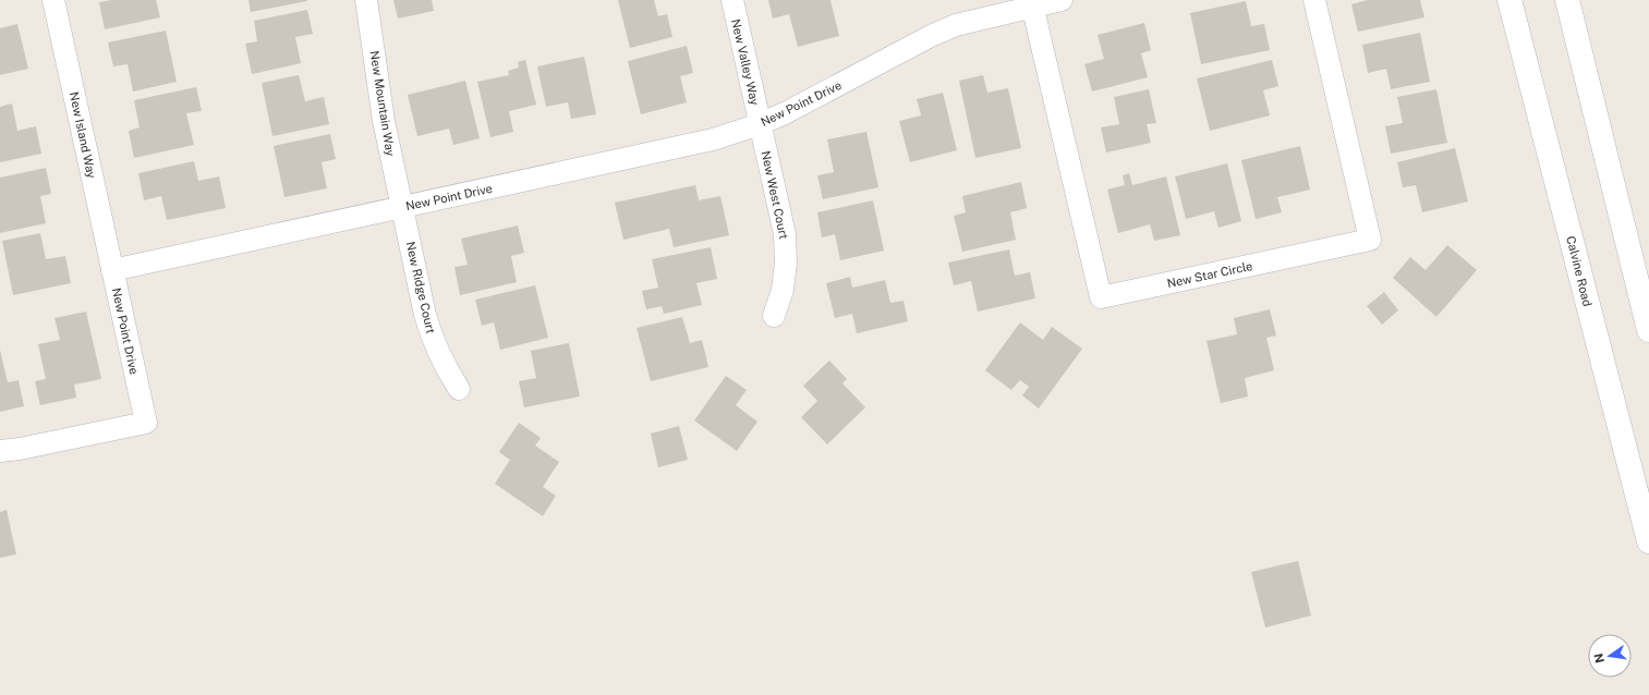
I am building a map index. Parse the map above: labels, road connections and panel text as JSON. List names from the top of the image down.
{
  "streets": {
    "main road": ["Calvine Road"],
    "street": [
      "New Valley Way",
      "New Mountain Way",
      "New Point Drive",
      "New Island Way",
      "New West Court",
      "New Star Circle",
      "New Ridge Court"
    ]
  },
  "crossings": [
    ["New Valley Way", "New Point Drive"],
    ["New Valley Way", "New West Court"],
    ["New Mountain Way", "New Point Drive"],
    ["New Mountain Way", "New Ridge Court"],
    ["New Point Drive", "New Island Way"],
    ["New Point Drive", "New West Court"],
    ["New Point Drive", "New Star Circle"],
    ["New Point Drive", "New Ridge Court"]
  ],
  "north": "left"
}
